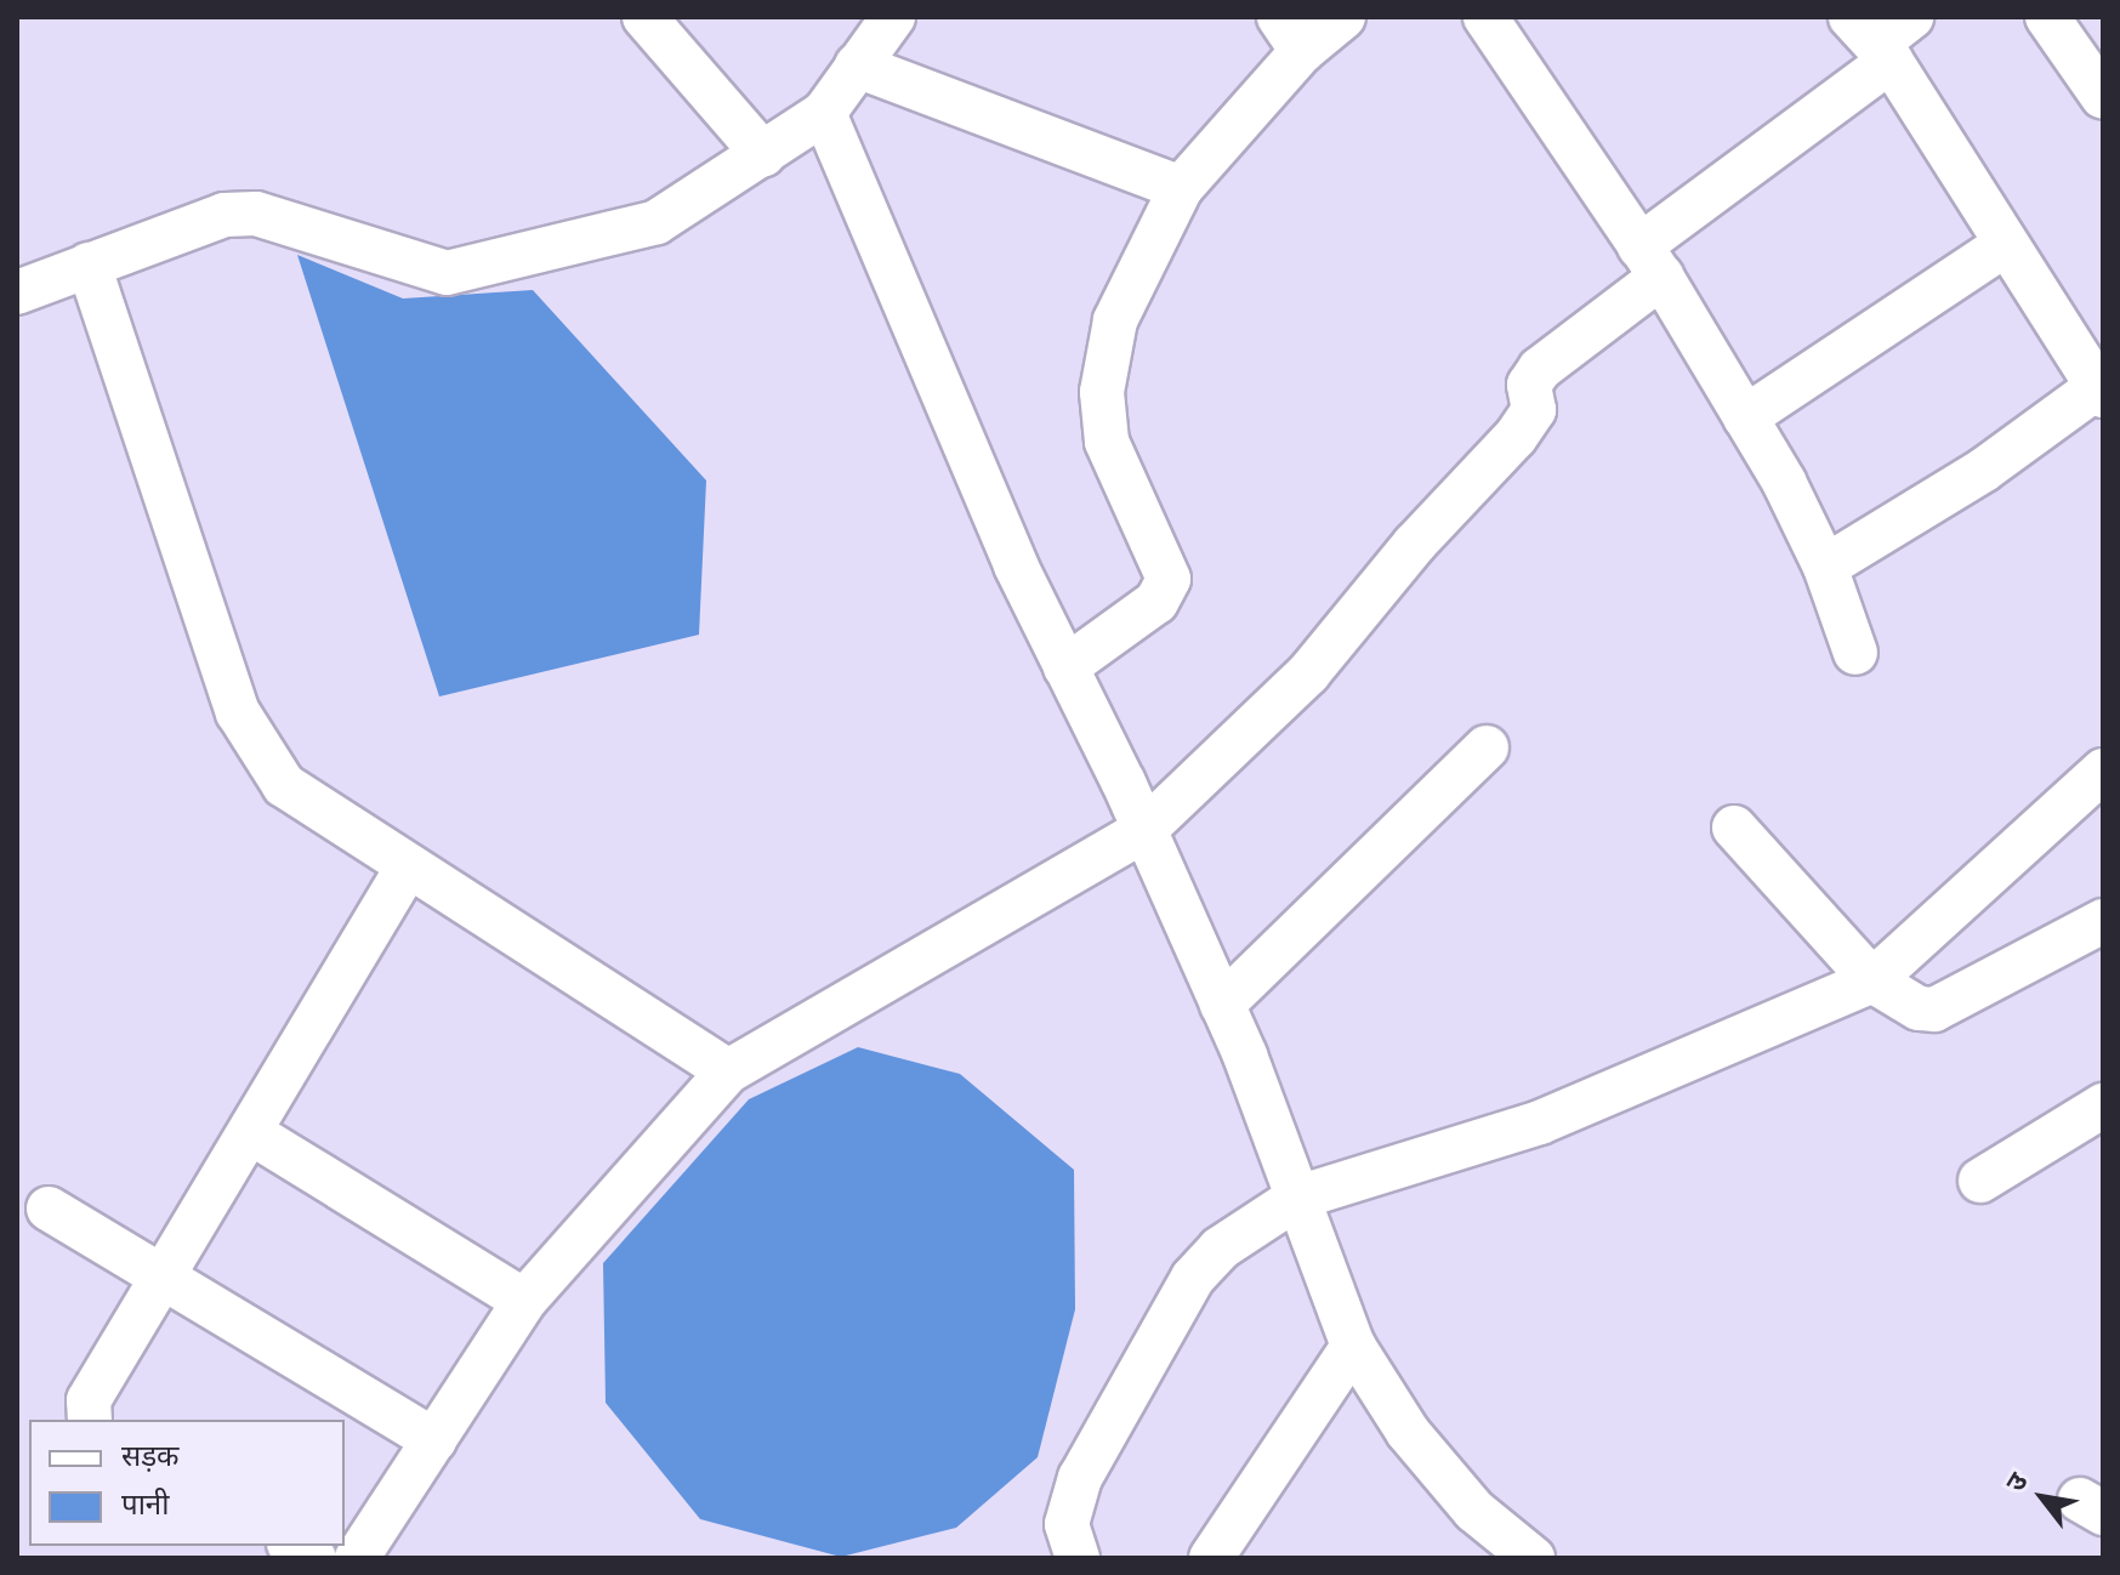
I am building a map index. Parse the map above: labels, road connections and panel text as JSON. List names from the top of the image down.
{
  "legend": ["सड़क", "पानी"],
  "north": "top left"
}
